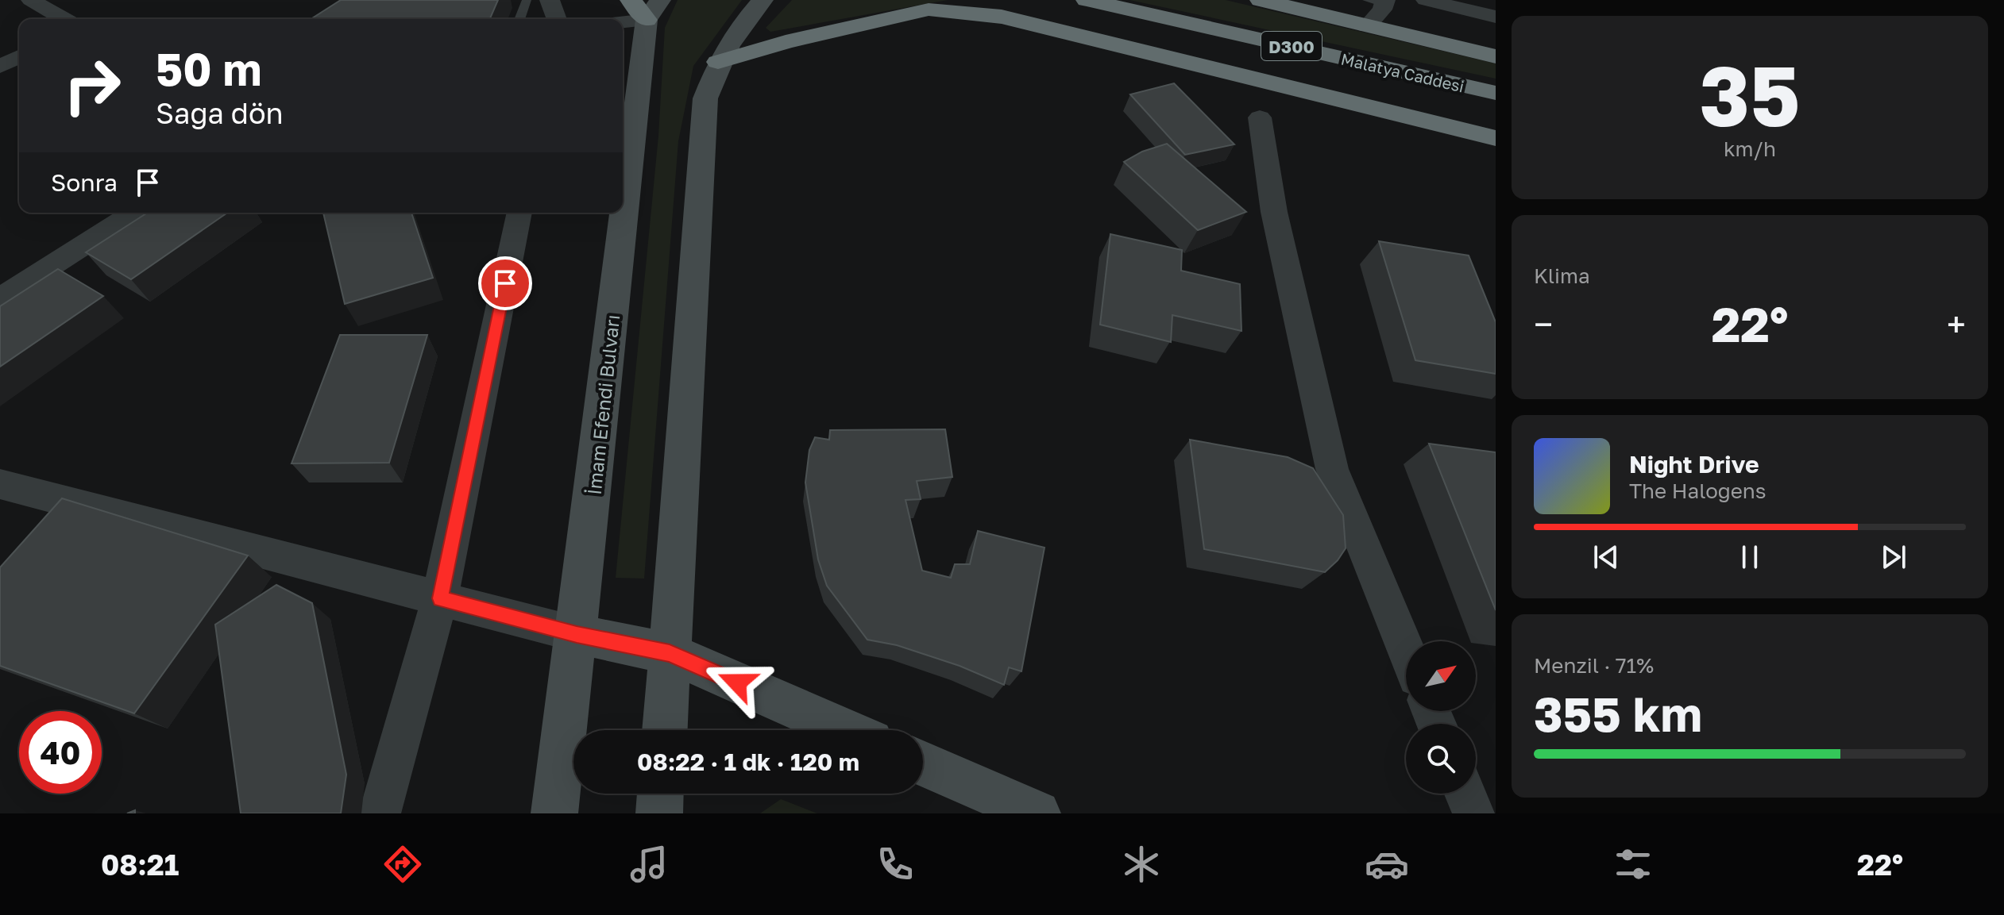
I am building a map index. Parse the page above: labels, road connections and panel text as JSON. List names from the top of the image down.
{
  "streets": {
    "highway": ["D300", "Malatya Caddesi"],
    "main road": ["İmam Efendi Bulvarı"]
  },
  "north": "top right",
  "page": {
    "tile": [
      ["35", "km/h"],
      "Klima",
      ["Menzil · 71%", "355 km"]
    ],
    "turn": ["50 m", "Sağa dön"],
    "then": "Sonra",
    "heat": ["−", "22°", "+"],
    "song": ["Night Drive", "The Halogens"],
    "limit": "40",
    "trip": "08:22 · 1 dk · 120 m",
    "tabs": ["08:21", "22°"]
  }
}
